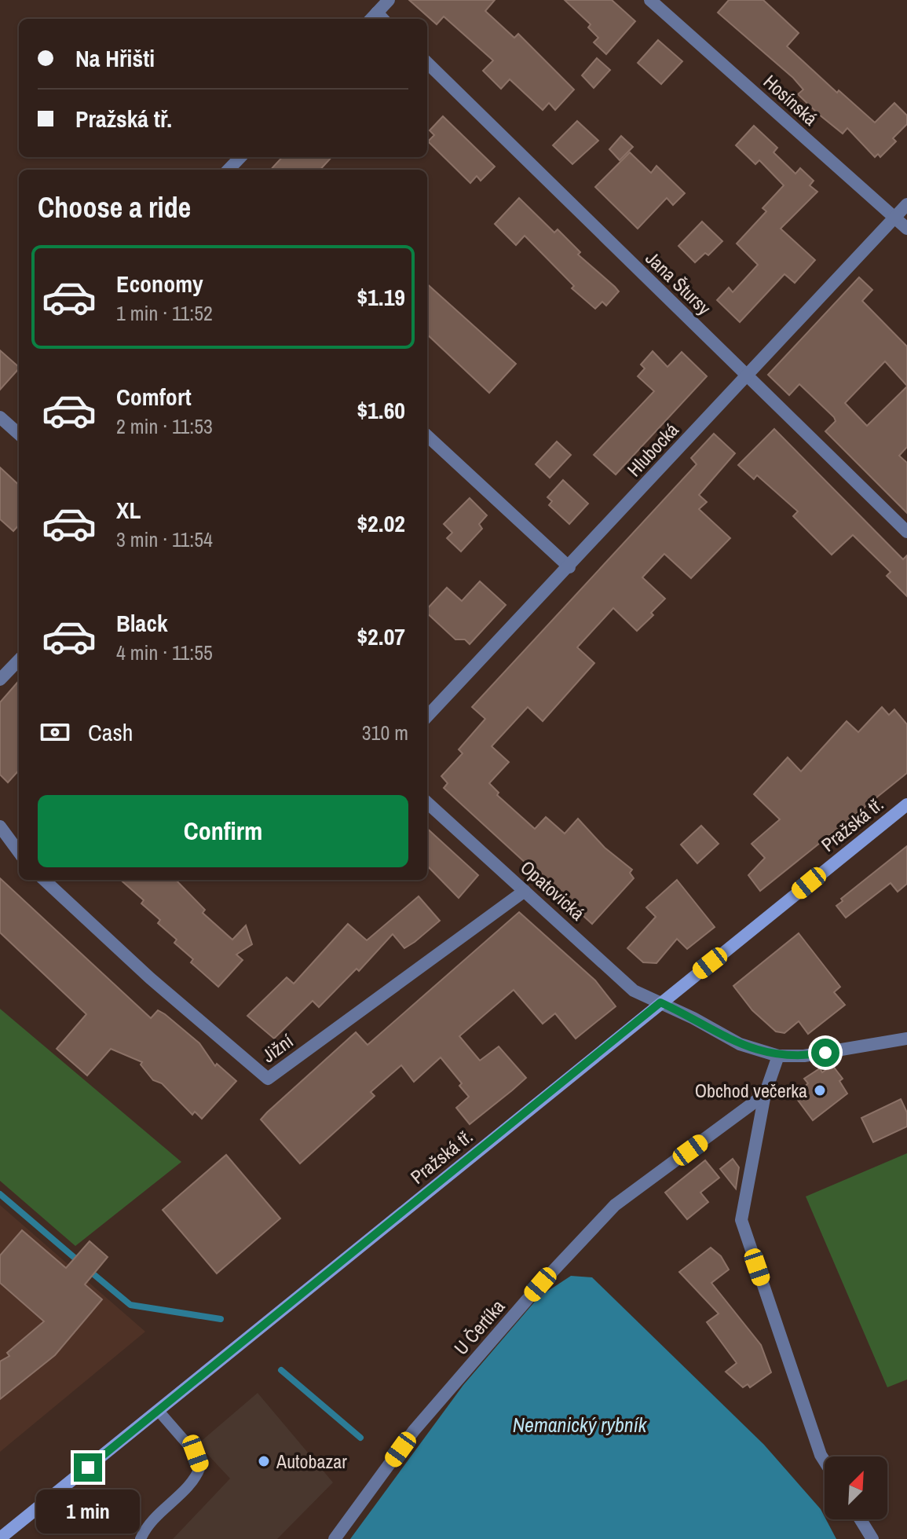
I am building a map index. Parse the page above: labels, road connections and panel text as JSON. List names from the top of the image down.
{
  "streets": {
    "main road": ["Pražská tř."],
    "street": [
      "Hosínská",
      "Jana Štursy",
      "Hlubocká",
      "Opatovická",
      "Jižní",
      "U Čertíka"
    ]
  },
  "crossings": [
    ["Hosínská", "Hlubocká"],
    ["Jana Štursy", "Hlubocká"],
    ["Pražská tř.", "Opatovická"],
    ["Opatovická", "Jižní"]
  ],
  "water": ["Nemanický rybník"],
  "places": ["Obchod večerka", "Autobazar"],
  "north": "top right",
  "page": {
    "banner": ["Na Hřišti", "Pražská tř."],
    "heading": "Choose a ride",
    "list": [
      {
        "name": "Economy",
        "note": "1 min · 11:52",
        "value": "$1.19"
      },
      {
        "name": "Comfort",
        "note": "2 min · 11:53",
        "value": "$1.60"
      },
      {
        "name": "XL",
        "note": "3 min · 11:54",
        "value": "$2.02"
      },
      {
        "name": "Black",
        "note": "4 min · 11:55",
        "value": "$2.07"
      }
    ],
    "pay": ["Cash", "310 m"],
    "buttons": "Confirm",
    "bubble": "1 min"
  }
}
